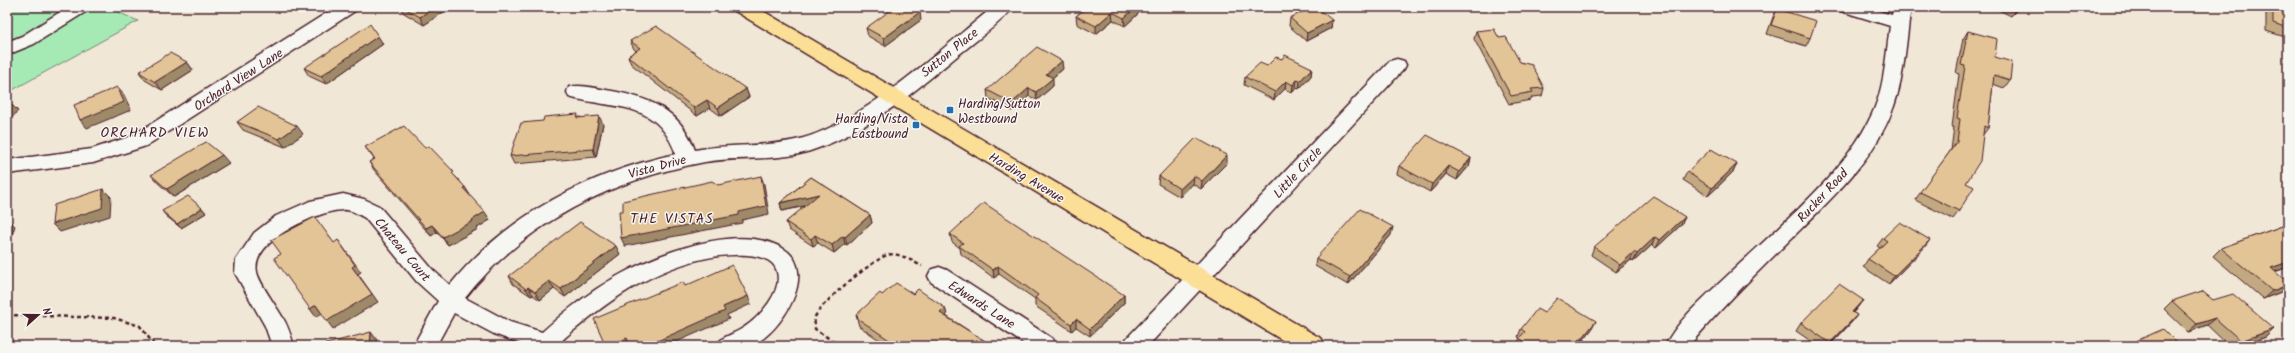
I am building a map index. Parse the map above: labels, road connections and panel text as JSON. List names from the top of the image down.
{
  "streets": {
    "main road": ["Harding Avenue"],
    "street": [
      "Sutton Place",
      "Orchard View Lane",
      "Vista Drive",
      "Little Circle",
      "Rucker Road",
      "Chateau Court",
      "Edwards Lane"
    ]
  },
  "crossings": [
    ["Sutton Place", "Vista Drive"],
    ["Sutton Place", "Harding Avenue"],
    ["Vista Drive", "Harding Avenue"],
    ["Vista Drive", "Chateau Court"],
    ["Little Circle", "Harding Avenue"]
  ],
  "districts": ["ORCHARD VIEW", "THE VISTAS"],
  "places": {
    "transit": ["Harding/Sutton Westbound", "Harding/Vista Eastbound"]
  },
  "north": "right"
}
